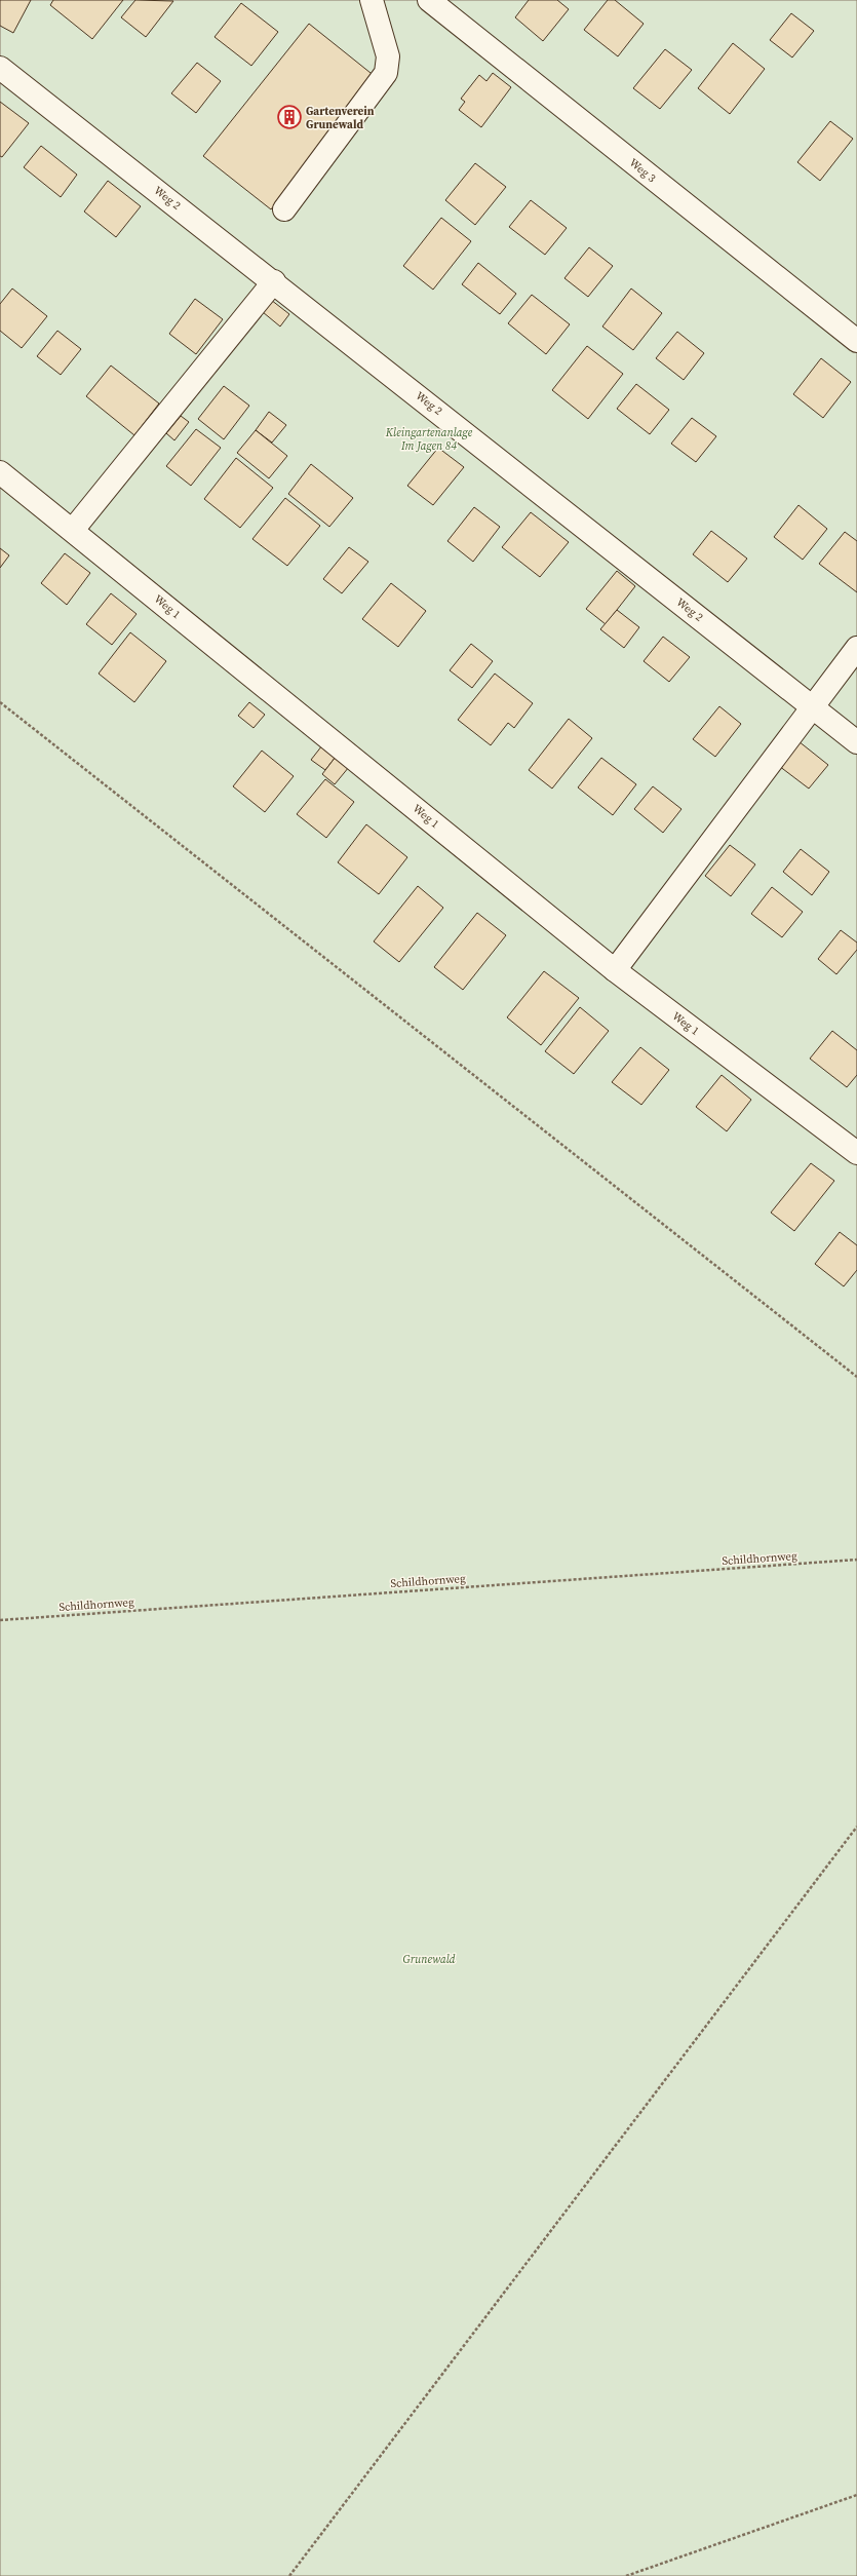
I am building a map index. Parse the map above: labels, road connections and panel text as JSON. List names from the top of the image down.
{
  "streets": {
    "lane": ["Weg 3", "Weg 2", "Weg 1"],
    "path": ["Schildhornweg"]
  },
  "parks": ["Kleingartenanlage Im Jagen 84", "Grunewald"],
  "places": {
    "building": ["Gartenverein Grunewald"]
  }
}
